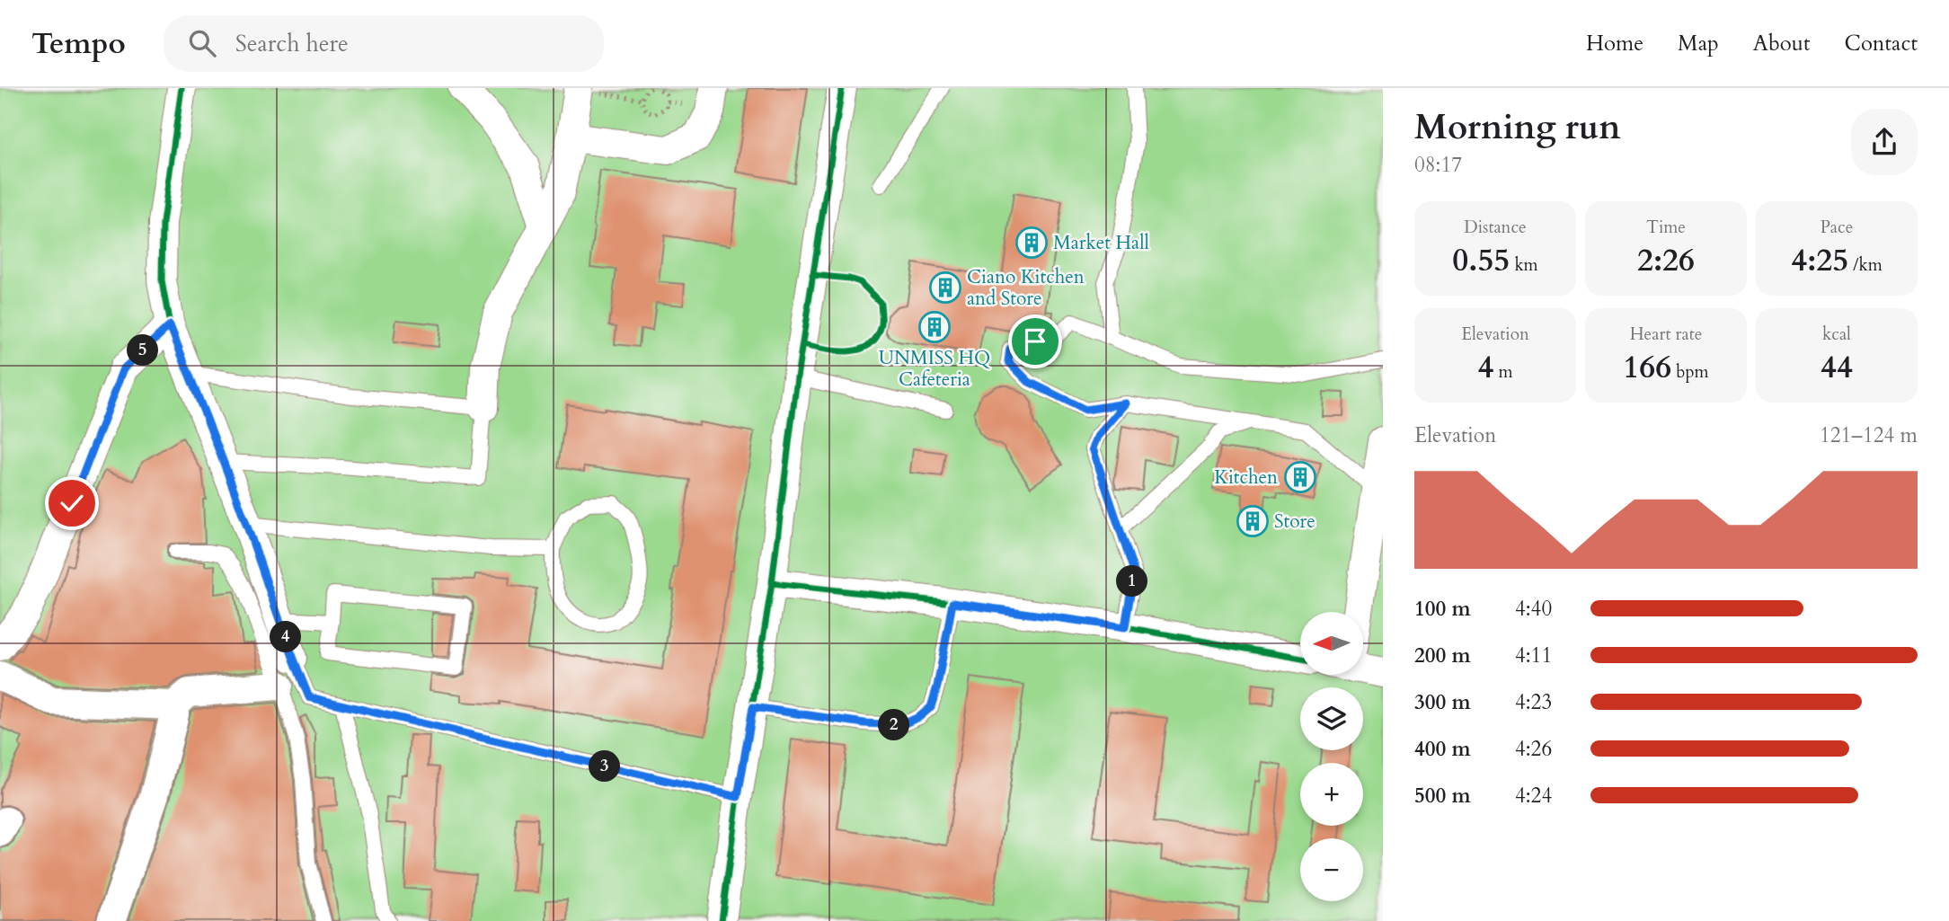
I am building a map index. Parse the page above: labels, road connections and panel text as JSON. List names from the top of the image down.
{
  "places": {
    "building": [
      "Market Hall",
      "Ciano Kitchen and Store",
      "UNMISS HQ Cafeteria",
      "Kitchen",
      "Store"
    ]
  },
  "north": "left",
  "page": {
    "header": "Tempo",
    "search": "Search here",
    "nav": [
      "Home",
      "Map",
      "About",
      "Contact"
    ],
    "heading": ["Morning run", "08:17"],
    "stats": [
      ["Distance", "0.55 km"],
      ["Time", "2:26"],
      ["Pace", "4:25 /km"],
      ["Elevation", "4 m"],
      ["Heart rate", "166 bpm"],
      ["kcal", "44"]
    ],
    "pins": [
      "5",
      "1",
      "4",
      "2",
      "3"
    ],
    "chart": ["Elevation", "121–124 m"],
    "list": [
      {
        "name": "100 m",
        "note": "4:40"
      },
      {
        "name": "200 m",
        "note": "4:11"
      },
      {
        "name": "300 m",
        "note": "4:23"
      },
      {
        "name": "400 m",
        "note": "4:26"
      },
      {
        "name": "500 m",
        "note": "4:24"
      }
    ],
    "map_buttons": ["+", "−"]
  }
}
